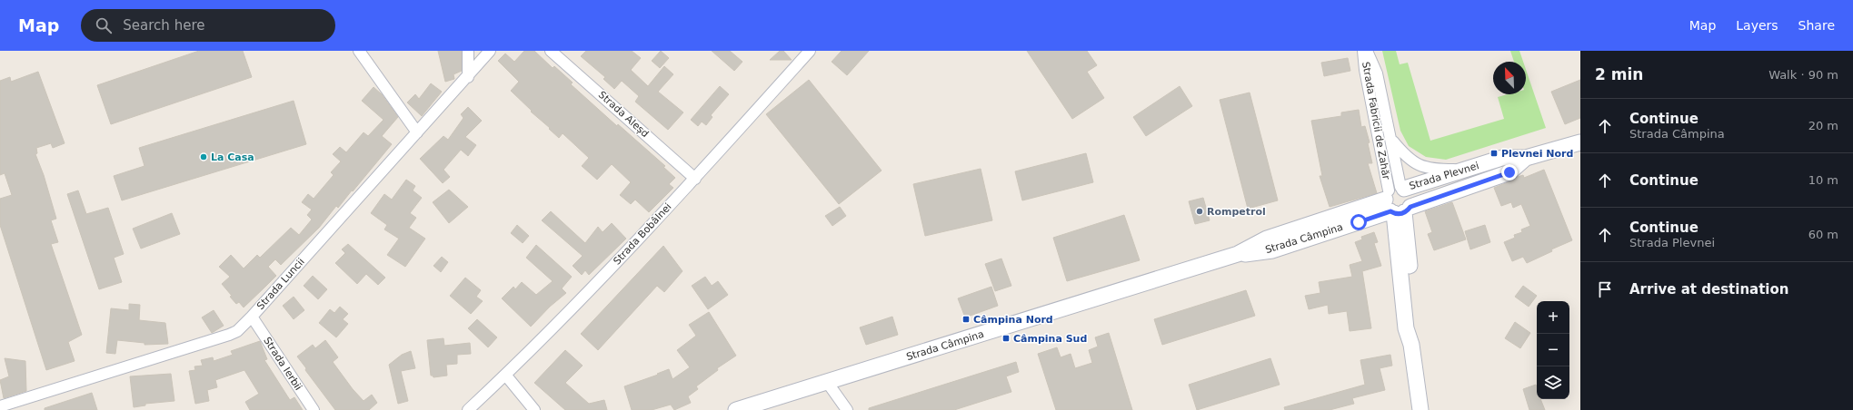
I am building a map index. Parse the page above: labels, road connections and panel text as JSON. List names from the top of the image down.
{
  "streets": {
    "main road": ["Strada Fabricii de Zahăr", "Strada Plevnei", "Strada Câmpina"],
    "street": [
      "Strada Aleșd",
      "Strada Bobâlnei",
      "Strada Luncii",
      "Strada Ierbii"
    ]
  },
  "crossings": [
    ["Strada Aleșd", "Strada Bobâlnei"],
    ["Strada Fabricii de Zahăr", "Strada Plevnei"],
    ["Strada Fabricii de Zahăr", "Strada Câmpina"],
    ["Strada Plevnei", "Strada Câmpina"],
    ["Strada Luncii", "Strada Ierbii"]
  ],
  "places": {
    "transit": ["Plevnei Nord", "Câmpina Nord", "Câmpina Sud"],
    "other": ["La Casa", "Rompetrol"]
  },
  "north": "top left",
  "page": {
    "header": "Map",
    "search": "Search here",
    "nav": ["Map", "Layers", "Share"],
    "heading": ["2 min", "Walk · 90 m"],
    "list": [
      ["Continue", "Strada Câmpina", "20 m"],
      ["Continue", "10 m"],
      ["Continue", "Strada Plevnei", "60 m"],
      "Arrive at destination"
    ],
    "map_buttons": ["+", "−"]
  }
}
